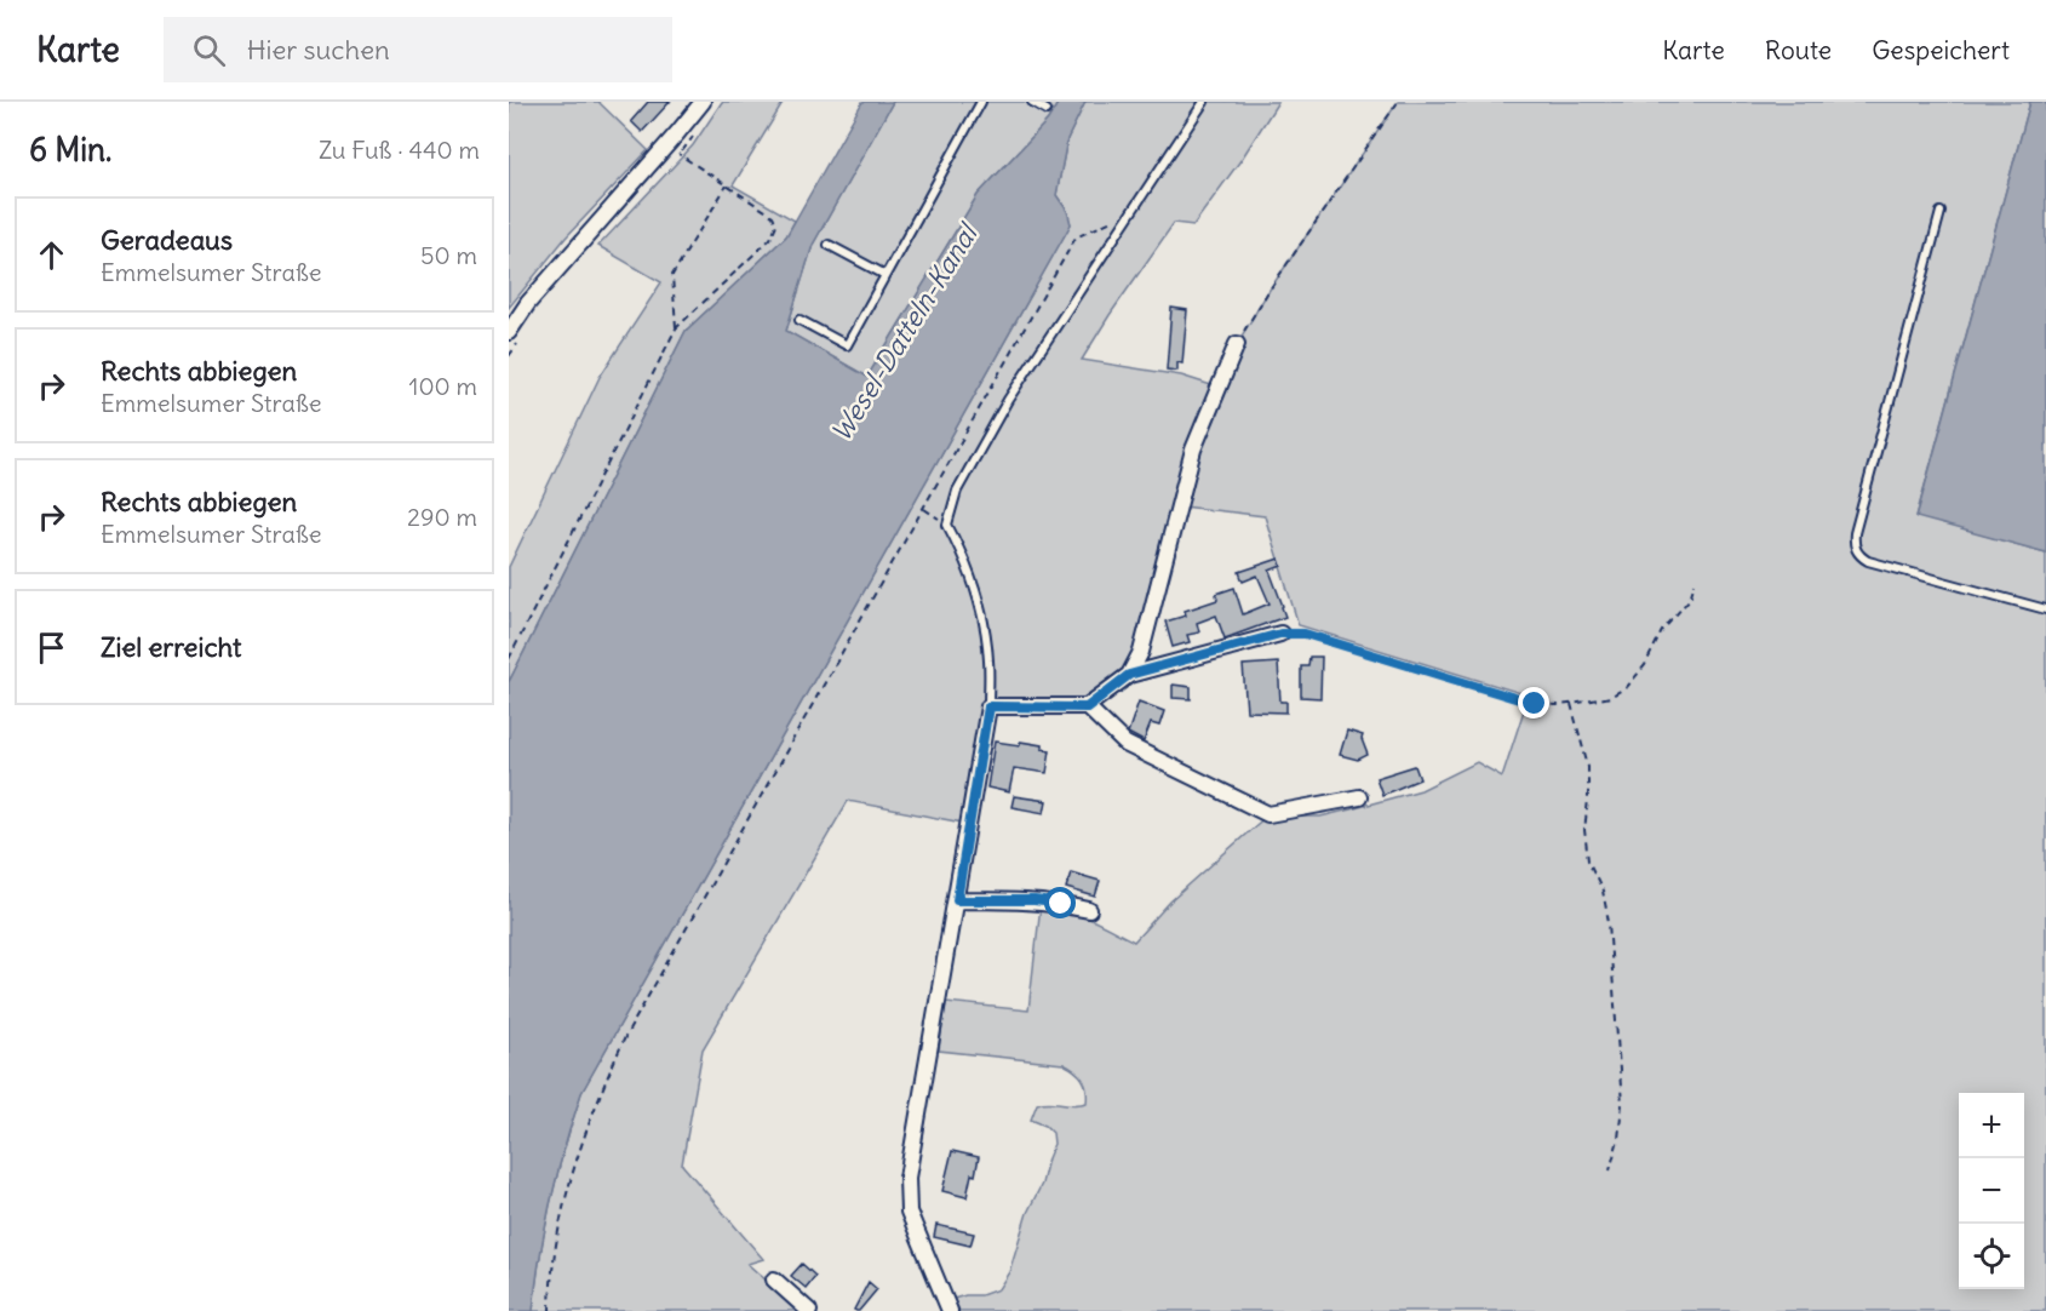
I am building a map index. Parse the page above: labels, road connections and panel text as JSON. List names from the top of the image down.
{
  "water": ["Wesel-Datteln-Kanal"],
  "page": {
    "header": "Karte",
    "search": "Hier suchen",
    "nav": ["Karte", "Route", "Gespeichert"],
    "heading": ["6 Min.", "Zu Fuß · 440 m"],
    "list": [
      ["Geradeaus", "Emmelsumer Straße", "50 m"],
      ["Rechts abbiegen", "Emmelsumer Straße", "100 m"],
      ["Rechts abbiegen", "Emmelsumer Straße", "290 m"],
      "Ziel erreicht"
    ],
    "map_buttons": ["+", "−"]
  }
}
